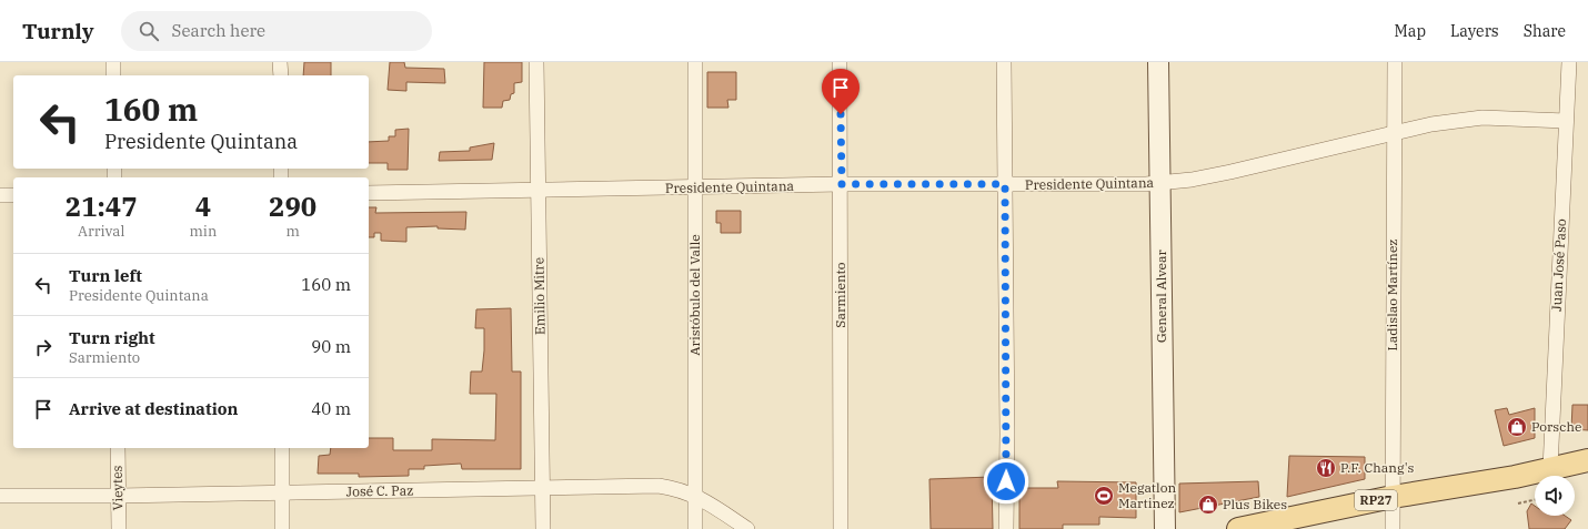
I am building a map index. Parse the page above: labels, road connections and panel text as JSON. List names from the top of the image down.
{
  "streets": {
    "main road": ["RP27"],
    "street": [
      "Presidente Quintana",
      "Juan José Paso",
      "Aristóbulo del Valle",
      "Sarmiento",
      "Ladislao Martínez",
      "Emilio Mitre",
      "General Alvear",
      "Vieytes",
      "José C. Paz"
    ]
  },
  "crossings": [
    ["Presidente Quintana", "Juan José Paso"],
    ["Presidente Quintana", "Aristóbulo del Valle"],
    ["Presidente Quintana", "Sarmiento"],
    ["Presidente Quintana", "Ladislao Martínez"],
    ["Presidente Quintana", "Emilio Mitre"],
    ["Presidente Quintana", "General Alvear"],
    ["Juan José Paso", "RP27"],
    ["Aristóbulo del Valle", "José C. Paz"],
    ["Ladislao Martínez", "RP27"],
    ["Emilio Mitre", "José C. Paz"],
    ["Vieytes", "José C. Paz"]
  ],
  "places": {
    "shop": ["Porsche", "Plus Bikes"],
    "restaurant": ["P.F. Chang's"],
    "sports": ["Megatlon Martinez"]
  },
  "page": {
    "header": "Turnly",
    "search": "Search here",
    "nav": ["Map", "Layers", "Share"],
    "turn": ["160 m", "Presidente Quintana"],
    "eta": [
      "21:47",
      "Arrival",
      "4",
      "min",
      "290",
      "m"
    ],
    "list": [
      {
        "name": "Turn left",
        "note": "Presidente Quintana",
        "value": "160 m"
      },
      {
        "name": "Turn right",
        "note": "Sarmiento",
        "value": "90 m"
      },
      {
        "name": "Arrive at destination",
        "value": "40 m"
      }
    ]
  }
}
